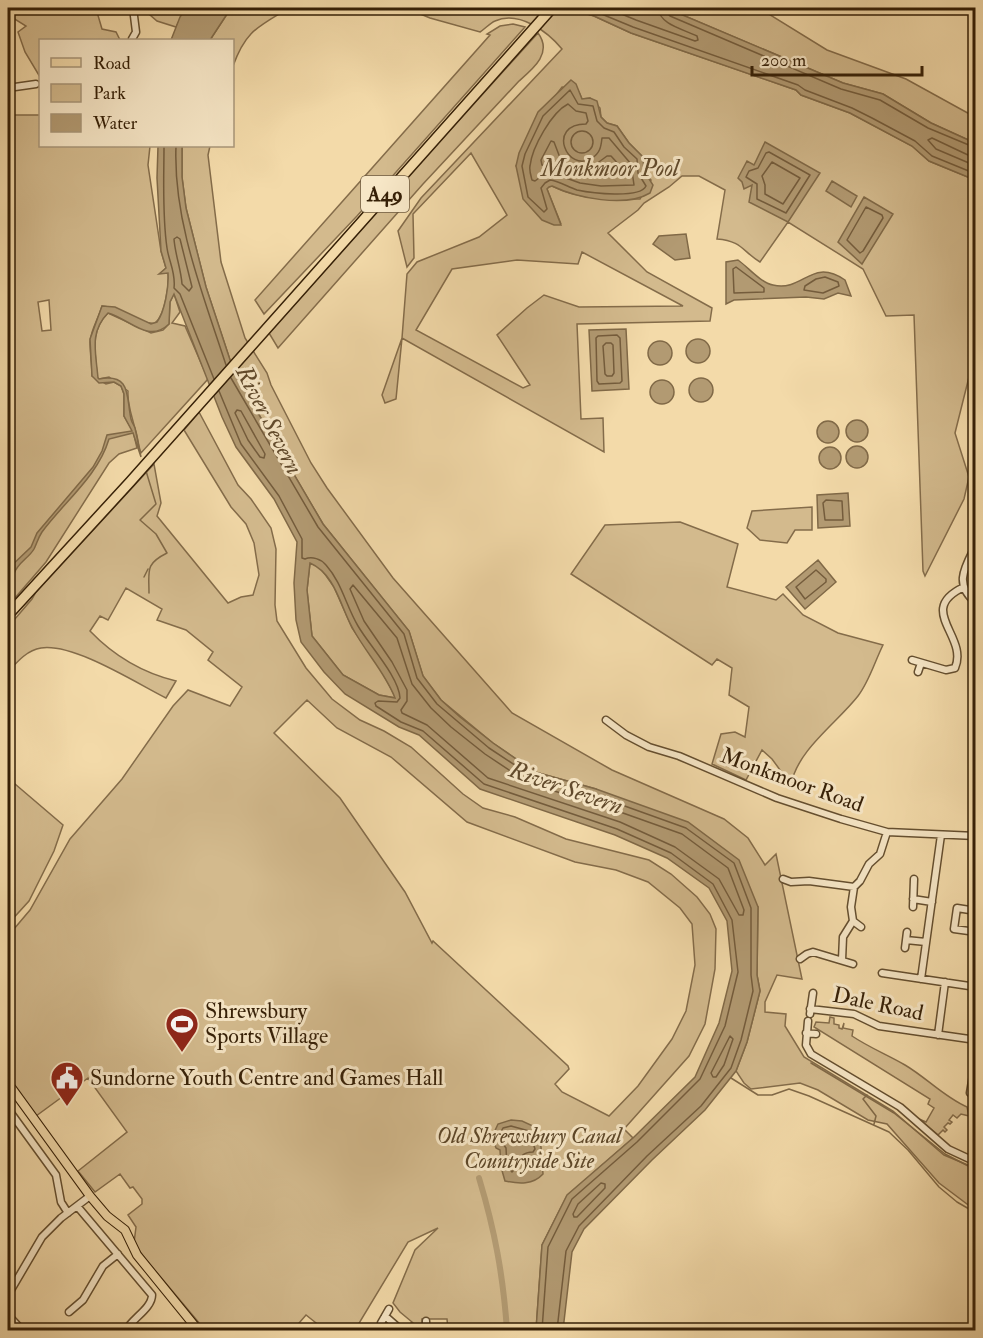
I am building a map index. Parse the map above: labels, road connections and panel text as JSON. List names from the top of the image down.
{
  "streets": {
    "highway": ["A49"],
    "street": ["Monkmoor Road", "Dale Road"]
  },
  "water": ["Monkmoor Pool", "River Severn"],
  "parks": ["Old Shrewsbury Canal Countryside Site"],
  "places": {
    "sports": ["Shrewsbury Sports Village"],
    "public building": ["Sundorne Youth Centre and Games Hall"]
  },
  "legend": ["Road", "Park", "Water"],
  "scale_bar": "200 m"
}
